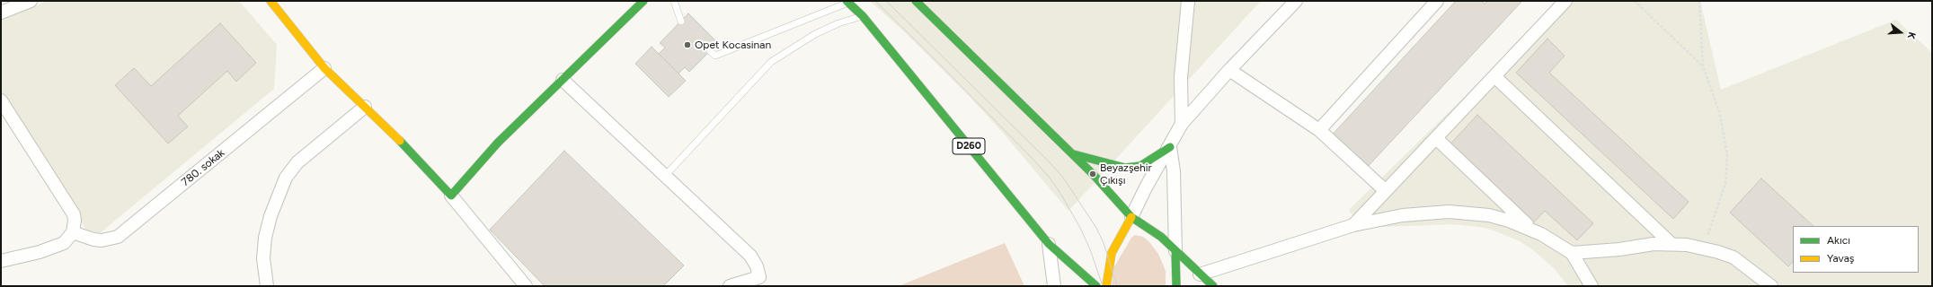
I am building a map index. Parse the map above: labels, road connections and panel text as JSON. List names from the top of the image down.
{
  "streets": {
    "main road": ["D260"],
    "street": ["780. sokak"]
  },
  "places": ["Opet Kocasinan", "Beyazşehir Çıkışı"],
  "legend": ["Akıcı", "Yavaş"],
  "north": "right"
}
